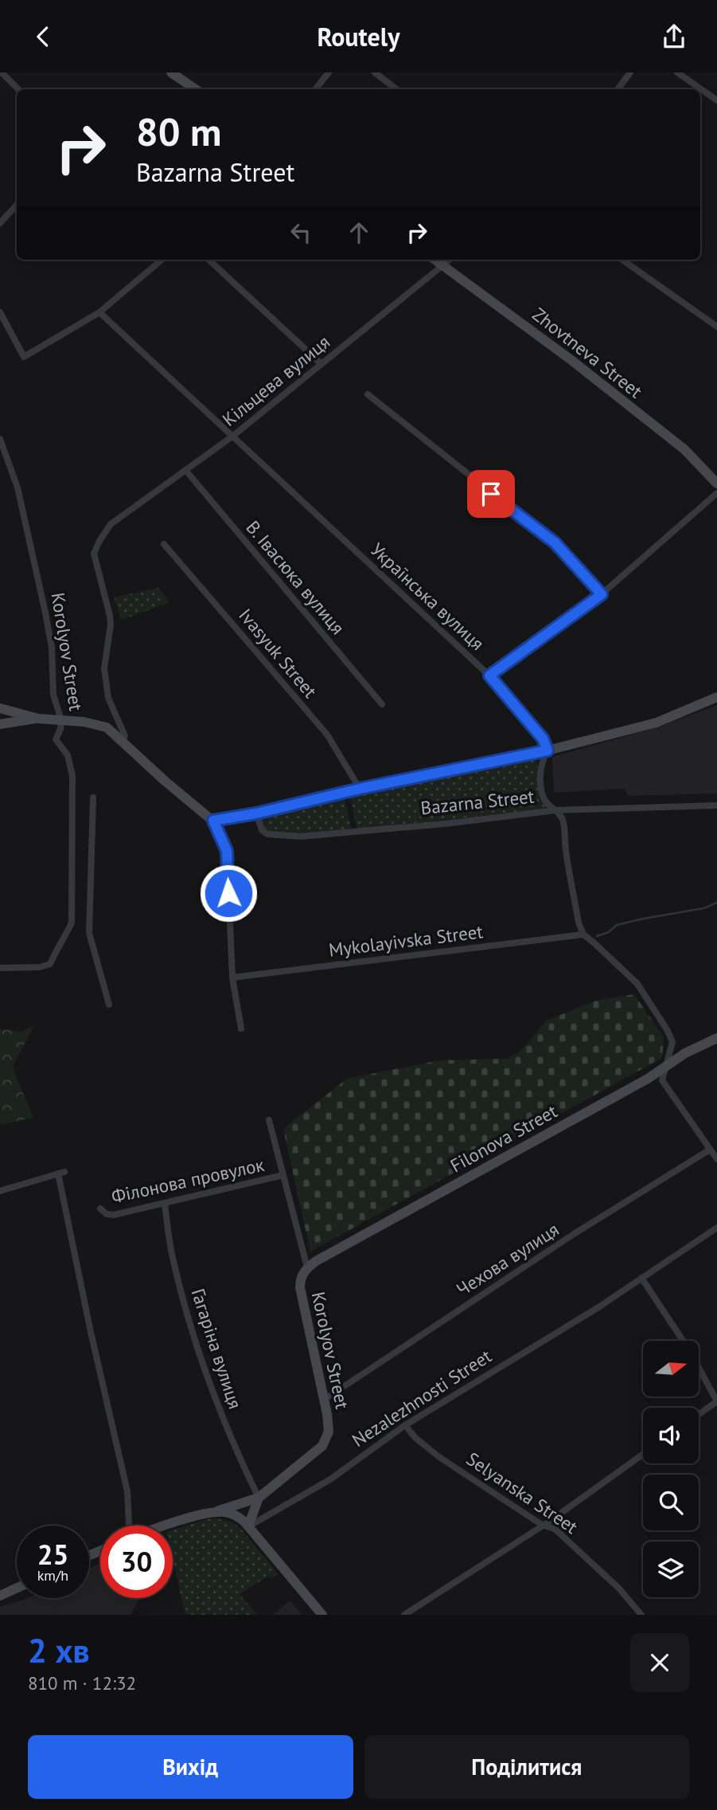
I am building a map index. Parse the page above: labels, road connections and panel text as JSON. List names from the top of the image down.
{
  "streets": {
    "main road": [
      "Zhovtneva Street",
      "Korolyov Street",
      "Bazarna Street",
      "Filonova Street"
    ],
    "street": [
      "Кільцева вулиця",
      "В. Івасюка вулиця",
      "Українська вулиця",
      "Ivasyuk Street",
      "Mykolayivska Street",
      "Філонова провулок",
      "Чехова вулиця",
      "Гагаріна вулиця",
      "Nezalezhnosti Street",
      "Selyanska Street"
    ]
  },
  "crossings": [
    ["Zhovtneva Street", "Кільцева вулиця"],
    ["Кільцева вулиця", "В. Івасюка вулиця"],
    ["Кільцева вулиця", "Українська вулиця"],
    ["Українська вулиця", "Bazarna Street"],
    ["Korolyov Street", "Filonova Street"],
    ["Korolyov Street", "Філонова провулок"],
    ["Korolyov Street", "Чехова вулиця"],
    ["Korolyov Street", "Гагаріна вулиця"],
    ["Ivasyuk Street", "Bazarna Street"],
    ["Філонова провулок", "Гагаріна вулиця"],
    ["Nezalezhnosti Street", "Selyanska Street"]
  ],
  "north": "right",
  "page": {
    "header": "Routely",
    "turn": ["80 m", "Bazarna Street"],
    "speed": "25 km/h",
    "limit": "30",
    "heading": ["2 хв", "810 m · 12:32"],
    "buttons": ["Вихід", "Поділитися"]
  }
}
